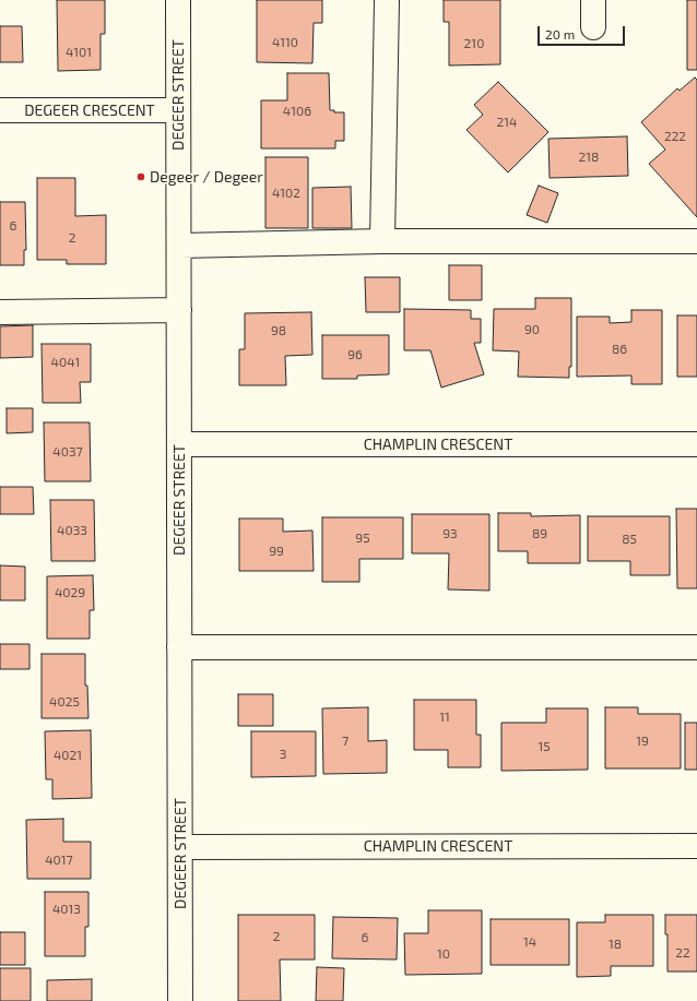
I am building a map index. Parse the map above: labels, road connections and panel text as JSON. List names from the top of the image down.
{
  "streets": {
    "street": ["DEGEER STREET", "DEGEER CRESCENT", "CHAMPLIN CRESCENT"]
  },
  "crossings": [
    ["DEGEER STREET", "DEGEER CRESCENT"],
    ["DEGEER STREET", "CHAMPLIN CRESCENT"]
  ],
  "places": ["Degeer / Degeer"],
  "house_numbers": [
    "4110",
    "210",
    "4101",
    "4106",
    "214",
    "222",
    "218",
    "4102",
    "6",
    "2",
    "90",
    "98",
    "86",
    "96",
    "4041",
    "4037",
    "4033",
    "93",
    "89",
    "95",
    "85",
    "99",
    "4029",
    "4025",
    "11",
    "7",
    "19",
    "15",
    "3",
    "4021",
    "4017",
    "4013",
    "2",
    "6",
    "14",
    "18",
    "22",
    "10"
  ],
  "scale_bar": "20 m"
}
